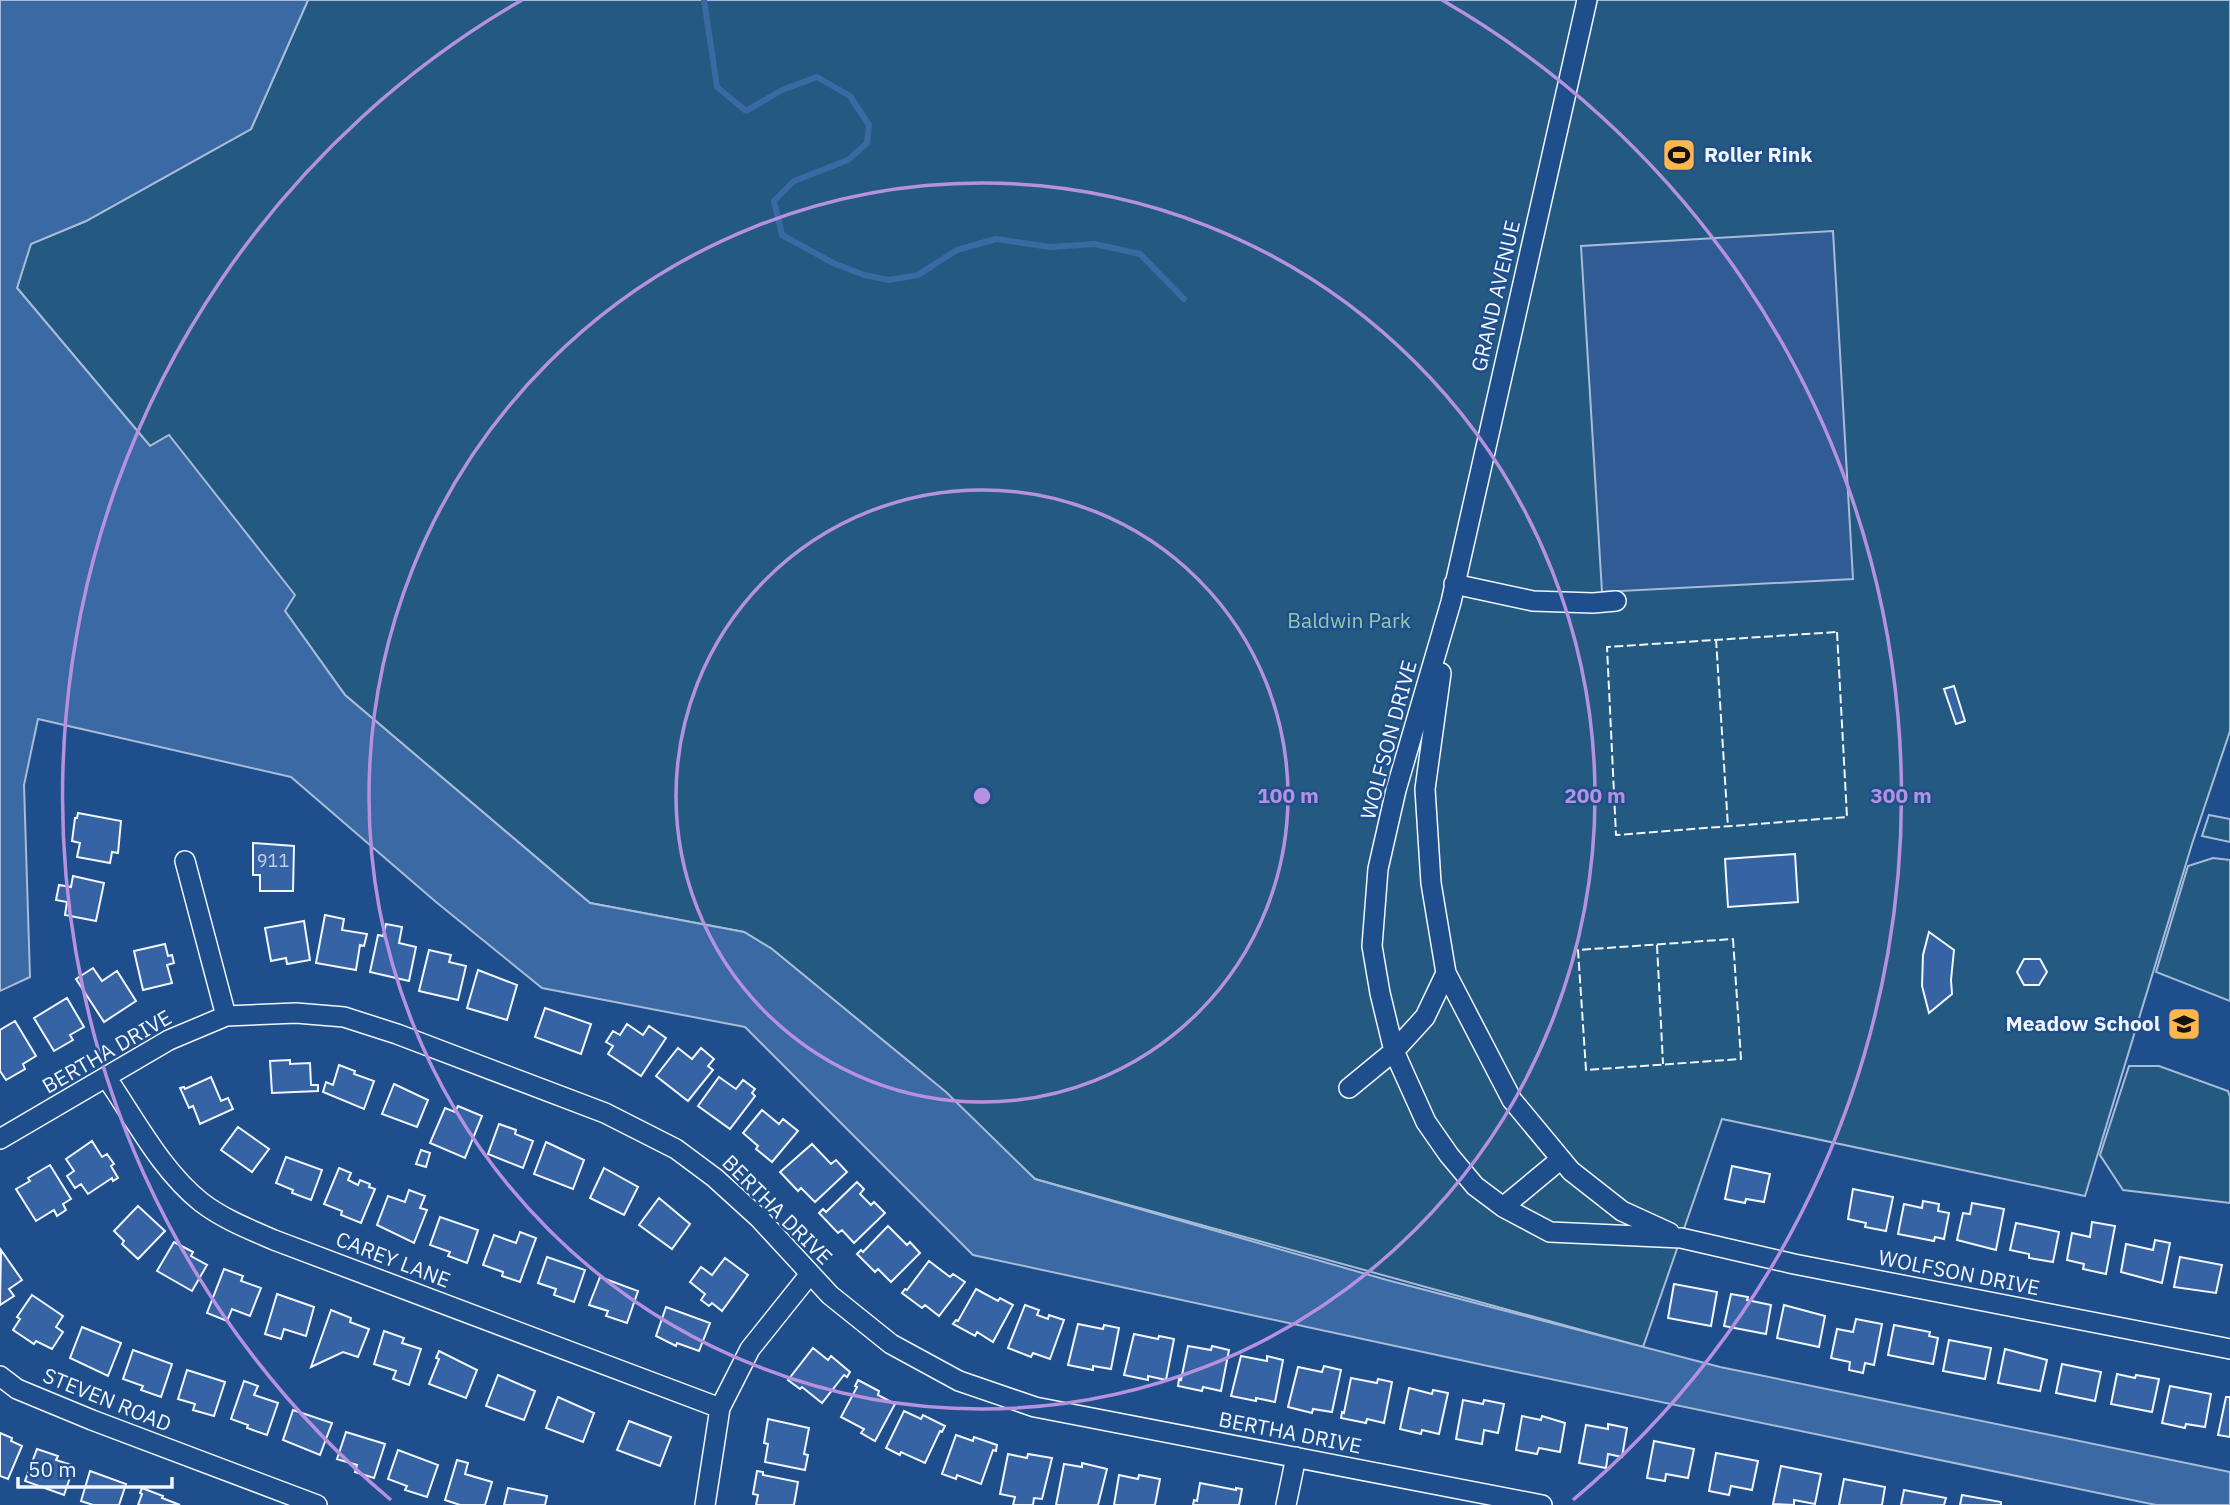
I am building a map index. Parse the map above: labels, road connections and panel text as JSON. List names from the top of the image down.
{
  "streets": {
    "street": [
      "GRAND AVENUE",
      "WOLFSON DRIVE",
      "BERTHA DRIVE",
      "CAREY LANE",
      "STEVEN ROAD"
    ]
  },
  "crossings": [
    ["GRAND AVENUE", "WOLFSON DRIVE"],
    ["BERTHA DRIVE", "CAREY LANE"]
  ],
  "parks": ["Baldwin Park"],
  "places": {
    "sports": ["Roller Rink"],
    "school or university": ["Meadow School"]
  },
  "house_numbers": ["911"],
  "scale_bar": "50 m",
  "rings": ["100 m", "200 m", "300 m"]
}
